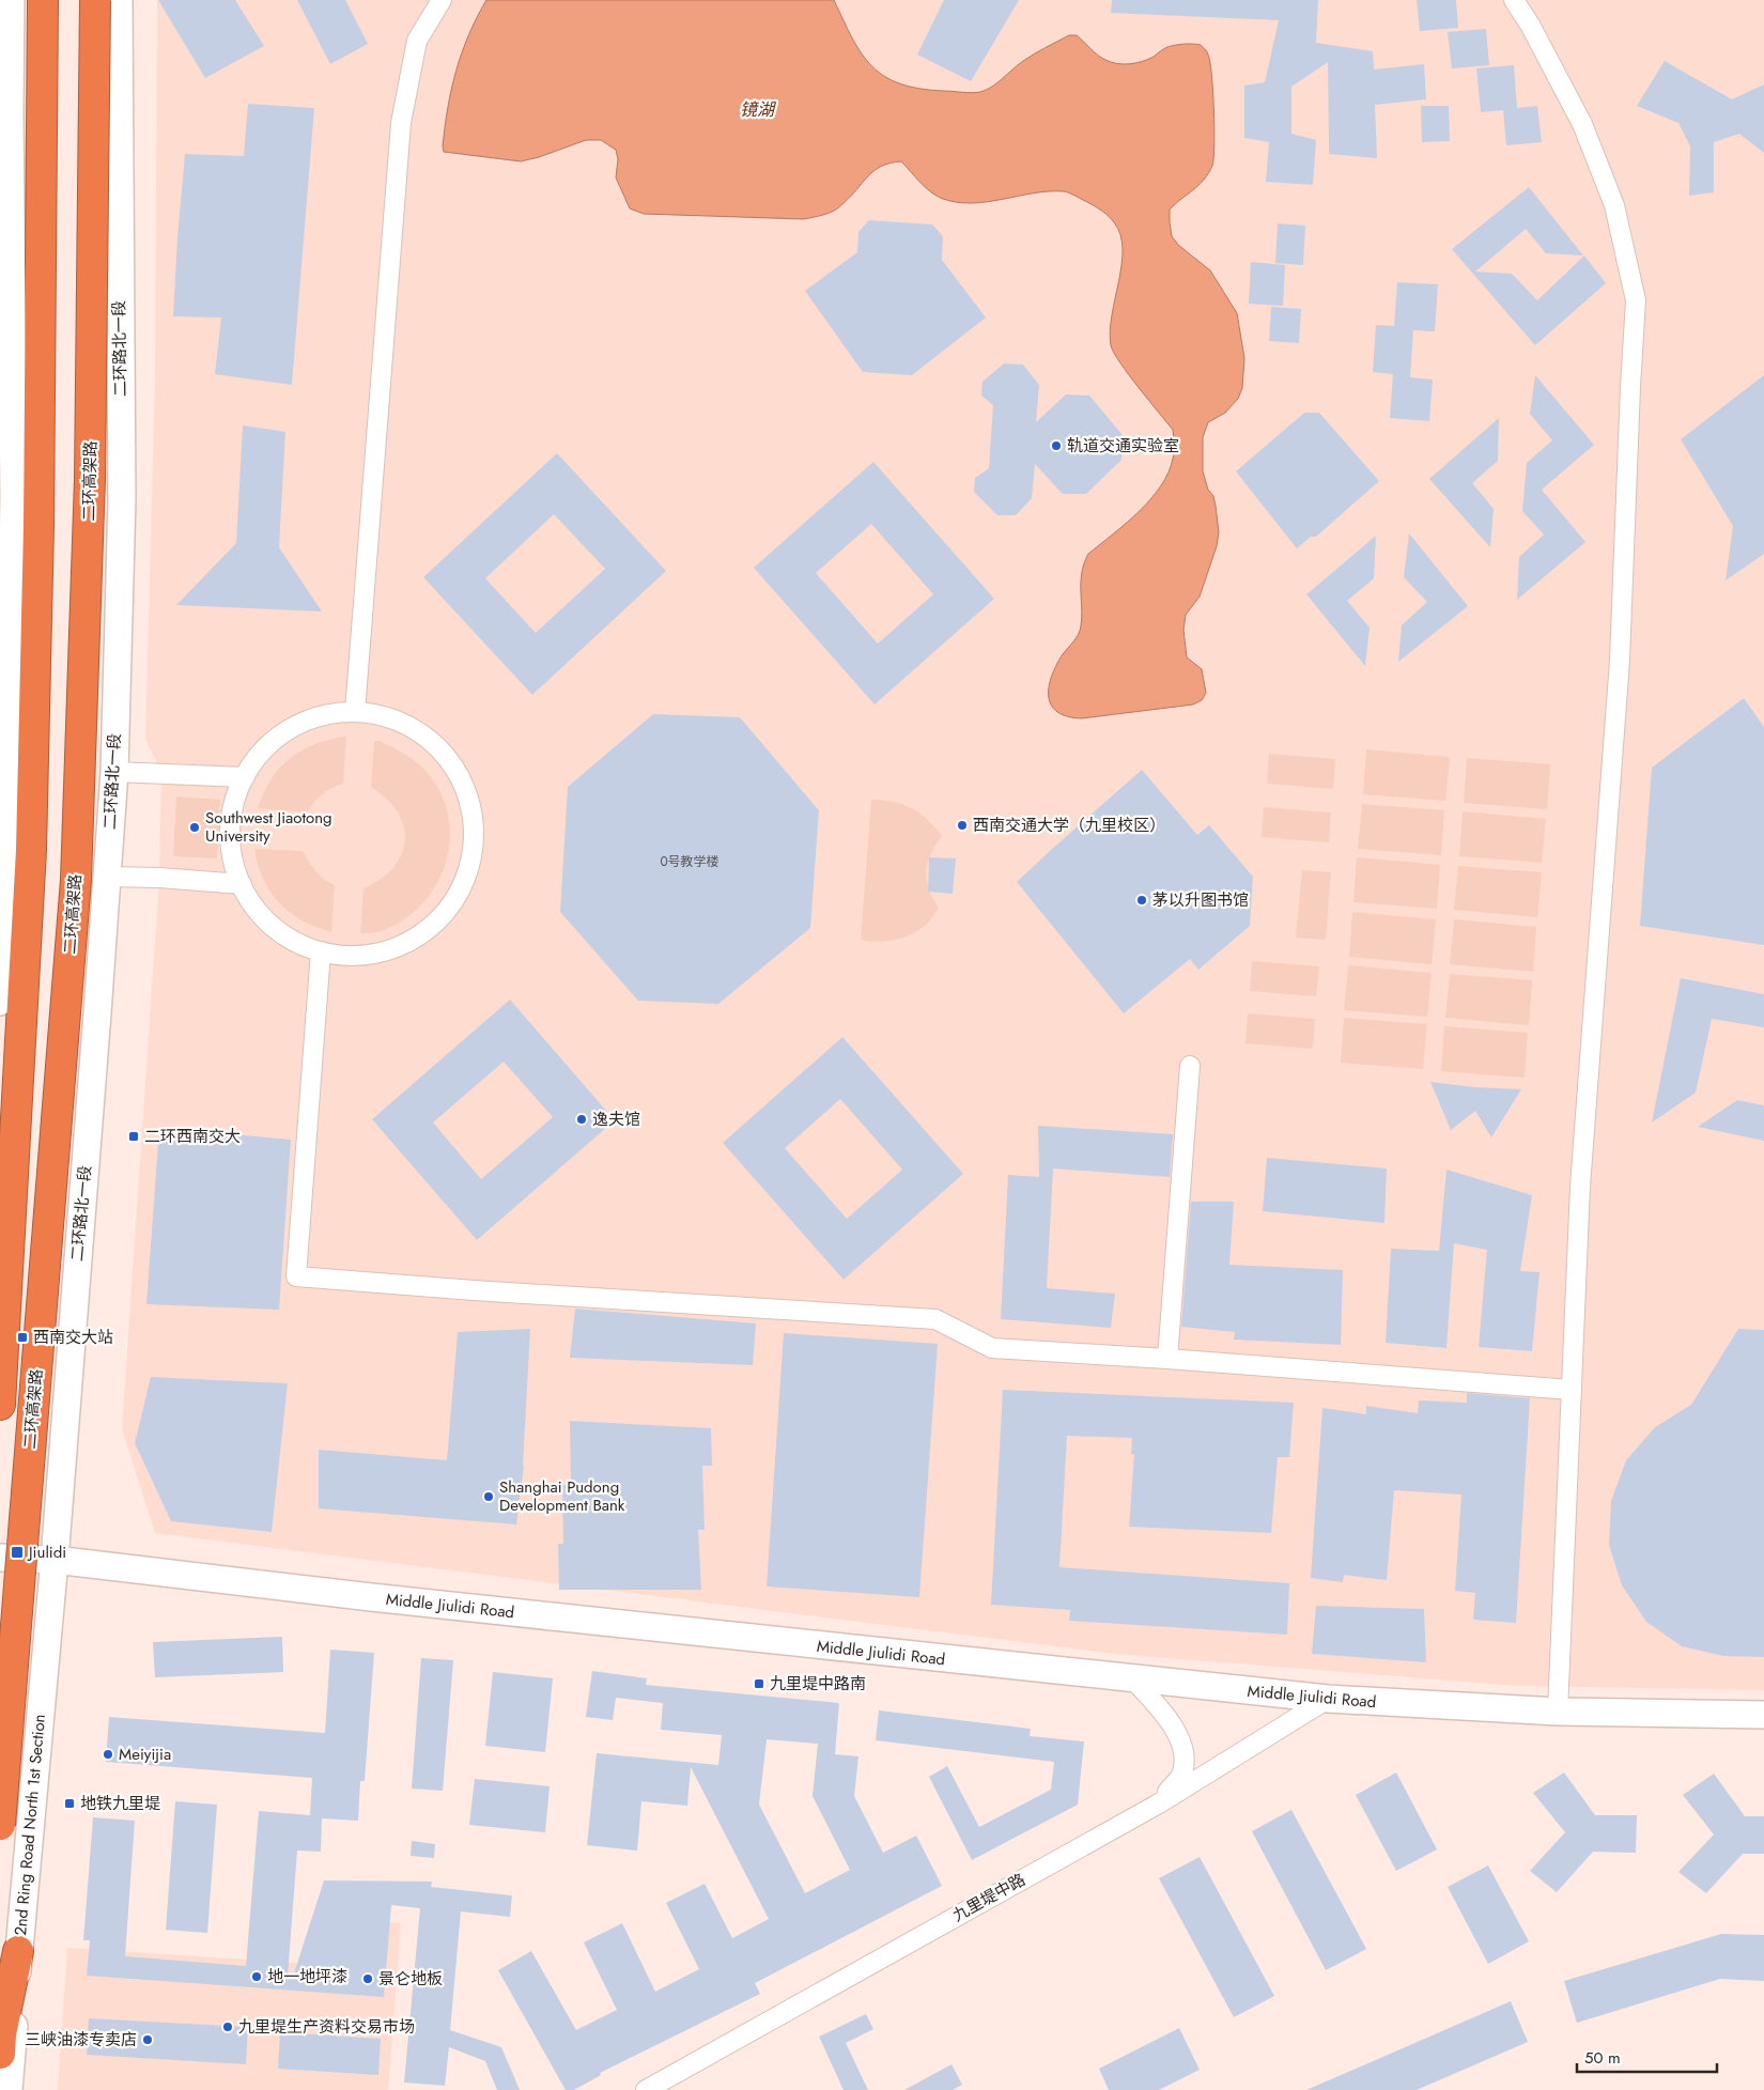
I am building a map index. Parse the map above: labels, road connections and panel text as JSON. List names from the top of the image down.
{
  "streets": {
    "highway": ["二环高架路"],
    "main road": ["二环路北一段", "Middle Jiulidi Road", "2nd Ring Road North 1st Section"],
    "street": ["九里堤中路"]
  },
  "crossings": [
    ["二环路北一段", "Middle Jiulidi Road"],
    ["二环路北一段", "2nd Ring Road North 1st Section"],
    ["Middle Jiulidi Road", "2nd Ring Road North 1st Section"],
    ["Middle Jiulidi Road", "九里堤中路"]
  ],
  "water": ["镜湖"],
  "places": {
    "other": [
      "轨道交通实验室",
      "西南交通大学（九里校区）",
      "Southwest Jiaotong University",
      "茅以升图书馆",
      "逸夫馆",
      "Shanghai Pudong Development Bank",
      "Meiyijia",
      "地一地坪漆",
      "景仑地板",
      "九里堤生产资料交易市场",
      "三峡油漆专卖店"
    ],
    "transit": [
      "二环西南交大",
      "西南交大站",
      "Jiulidi",
      "九里堤中路南",
      "地铁九里堤"
    ]
  },
  "house_numbers": ["0号教学楼"],
  "scale_bar": "50 m"
}
